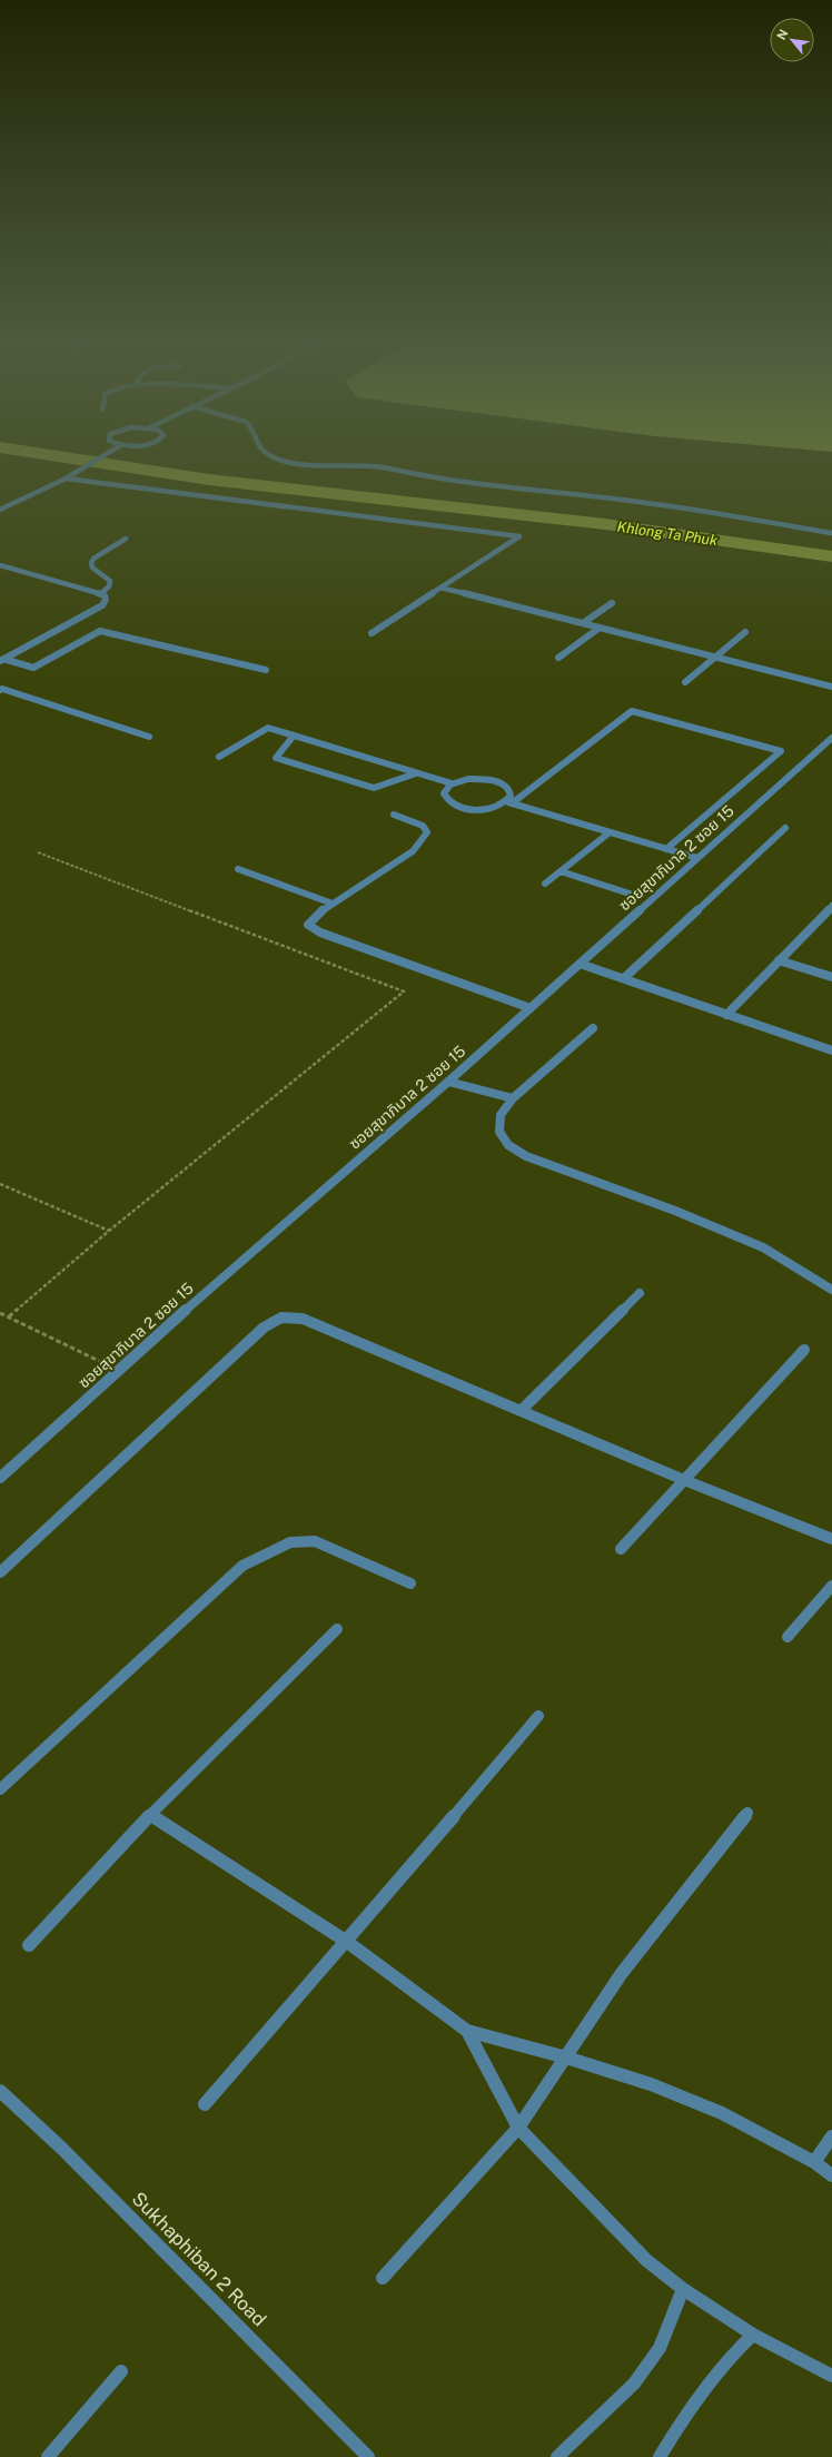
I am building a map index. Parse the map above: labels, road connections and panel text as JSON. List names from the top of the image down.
{
  "streets": {
    "street": ["ซอยสุขาภิบาล 2 ซอย 15", "Sukhaphiban 2 Road"]
  },
  "water": ["Khlong Ta Phuk"],
  "north": "top left"
}
